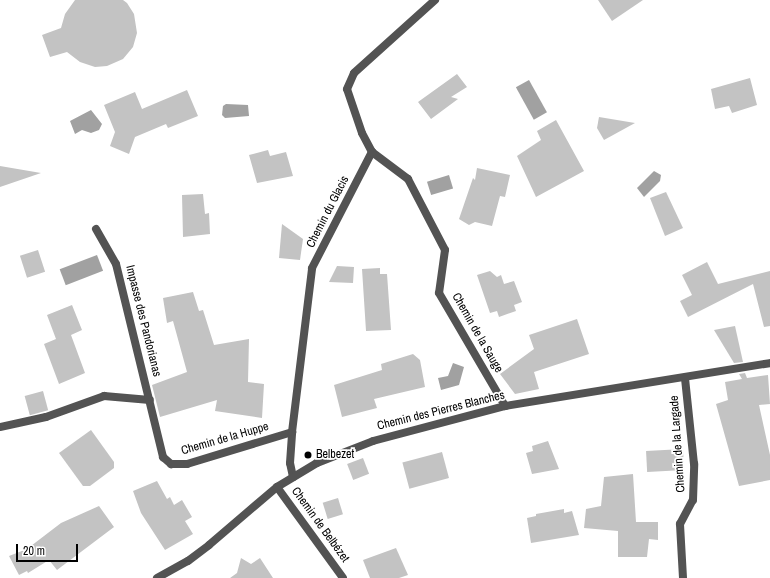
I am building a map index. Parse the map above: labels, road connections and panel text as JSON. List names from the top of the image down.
{
  "streets": {
    "street": [
      "Chemin du Glacis",
      "Impasse des Pandorianas",
      "Chemin de la Sauge",
      "Chemin des Pierres Blanches",
      "Chemin de la Huppe",
      "Chemin de la Largade",
      "Chemin de Belbézet"
    ]
  },
  "crossings": [
    ["Chemin du Glacis", "Chemin de la Sauge"],
    ["Chemin du Glacis", "Chemin des Pierres Blanches"],
    ["Chemin du Glacis", "Chemin de la Huppe"],
    ["Impasse des Pandorianas", "Chemin de la Huppe"],
    ["Chemin de la Sauge", "Chemin des Pierres Blanches"],
    ["Chemin des Pierres Blanches", "Chemin de la Largade"],
    ["Chemin des Pierres Blanches", "Chemin de Belbézet"]
  ],
  "places": ["Belbezet"],
  "scale_bar": "20 m"
}
